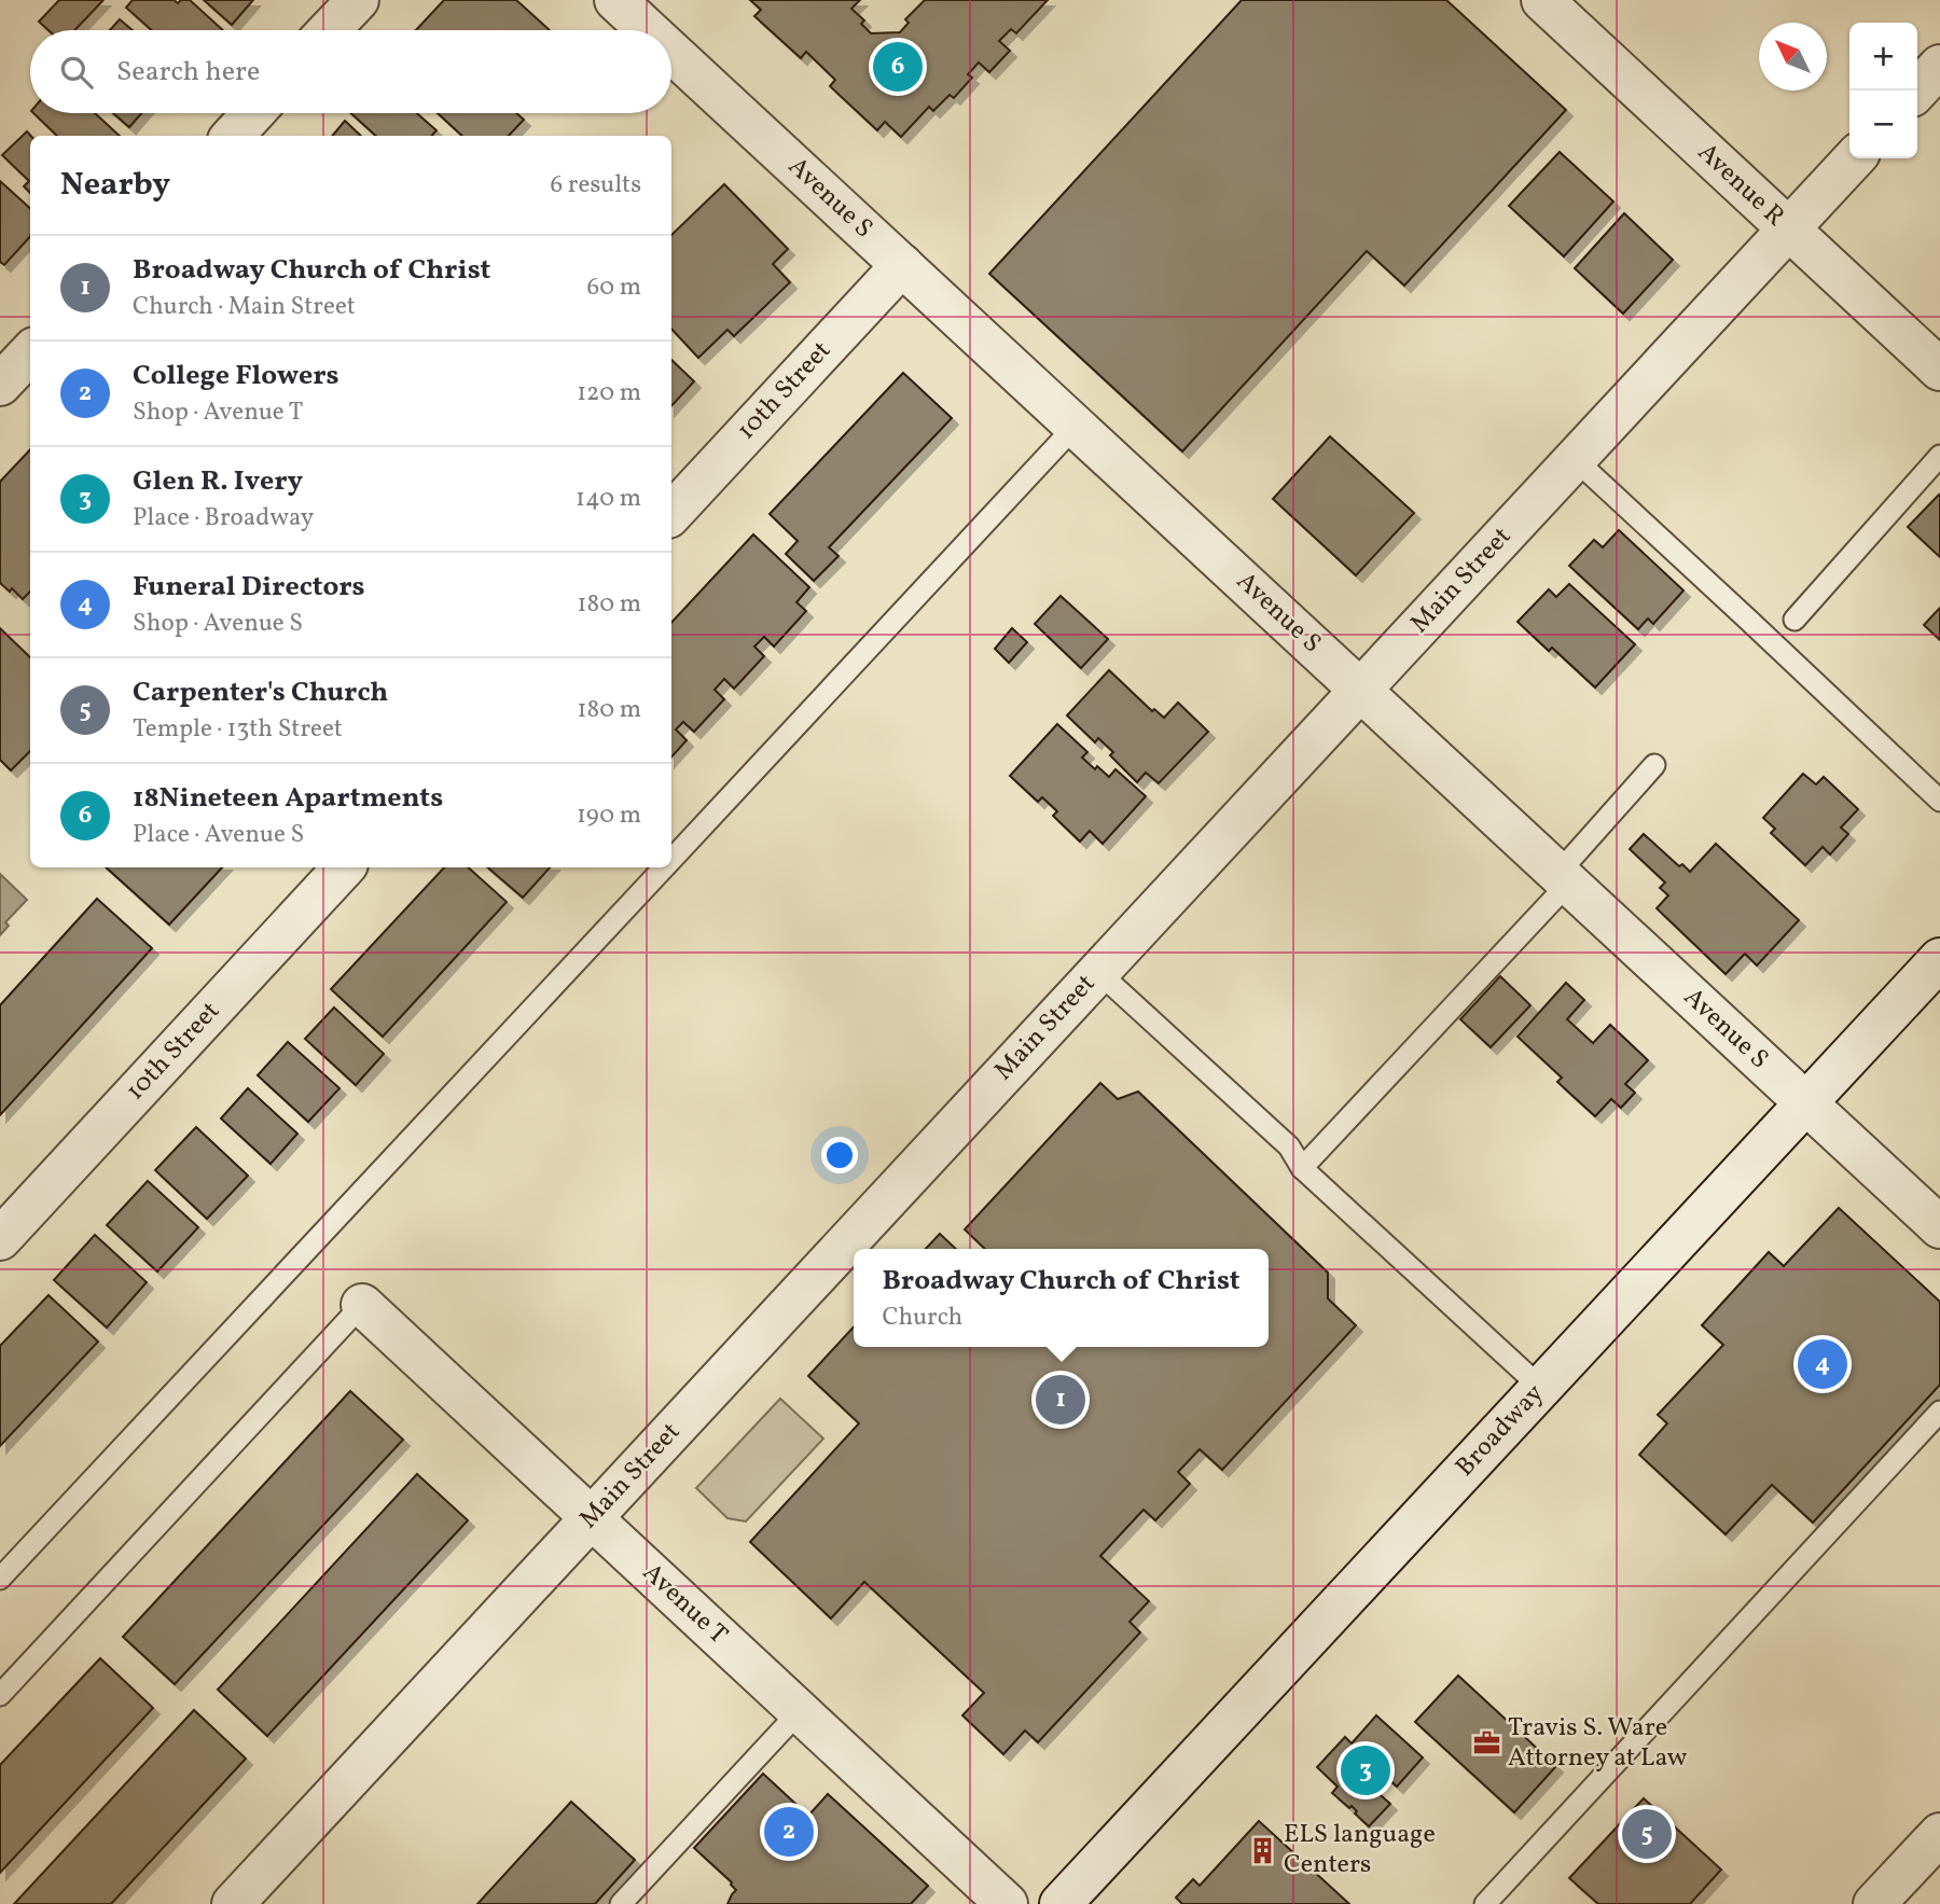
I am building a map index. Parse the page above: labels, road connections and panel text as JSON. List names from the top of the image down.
{
  "streets": {
    "street": [
      "Avenue R",
      "Avenue S",
      "10th Street",
      "Main Street",
      "Broadway",
      "Avenue T"
    ]
  },
  "crossings": [
    ["Avenue R", "Main Street"],
    ["Avenue S", "10th Street"],
    ["Avenue S", "Main Street"],
    ["Avenue S", "Broadway"],
    ["Main Street", "Avenue T"]
  ],
  "places": {
    "office": ["Travis S. Ware Attorney at Law"],
    "building": ["ELS language Centers"]
  },
  "north": "top left",
  "page": {
    "map_buttons": ["+", "−"],
    "search": "Search here",
    "pins": [
      "6",
      "4",
      "1",
      "3",
      "2",
      "5"
    ],
    "heading": ["Nearby", "6 results"],
    "list": [
      {
        "mark": "1",
        "name": "Broadway Church of Christ",
        "note": "Church · Main Street",
        "value": "60 m"
      },
      {
        "mark": "2",
        "name": "College Flowers",
        "note": "Shop · Avenue T",
        "value": "120 m"
      },
      {
        "mark": "3",
        "name": "Glen R. Ivery",
        "note": "Place · Broadway",
        "value": "140 m"
      },
      {
        "mark": "4",
        "name": "Funeral Directors",
        "note": "Shop · Avenue S",
        "value": "180 m"
      },
      {
        "mark": "5",
        "name": "Carpenter's Church",
        "note": "Temple · 13th Street",
        "value": "180 m"
      },
      {
        "mark": "6",
        "name": "18Nineteen Apartments",
        "note": "Place · Avenue S",
        "value": "190 m"
      }
    ],
    "popup": ["Broadway Church of Christ", "Church"]
  }
}
